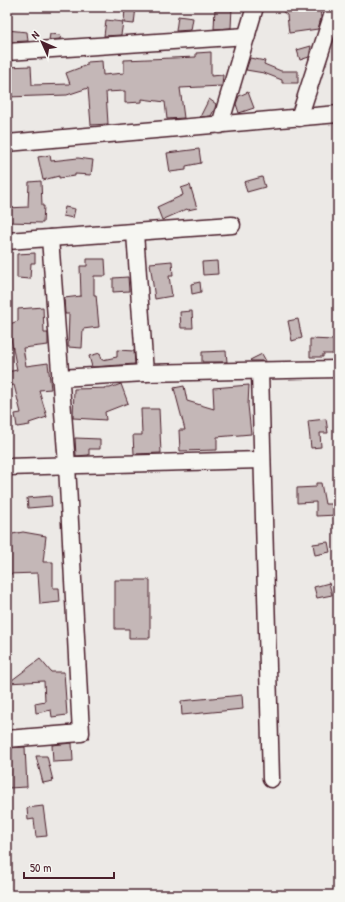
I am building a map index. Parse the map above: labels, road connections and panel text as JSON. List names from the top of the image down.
{
  "scale_bar": "50 m",
  "north": "top left"
}
